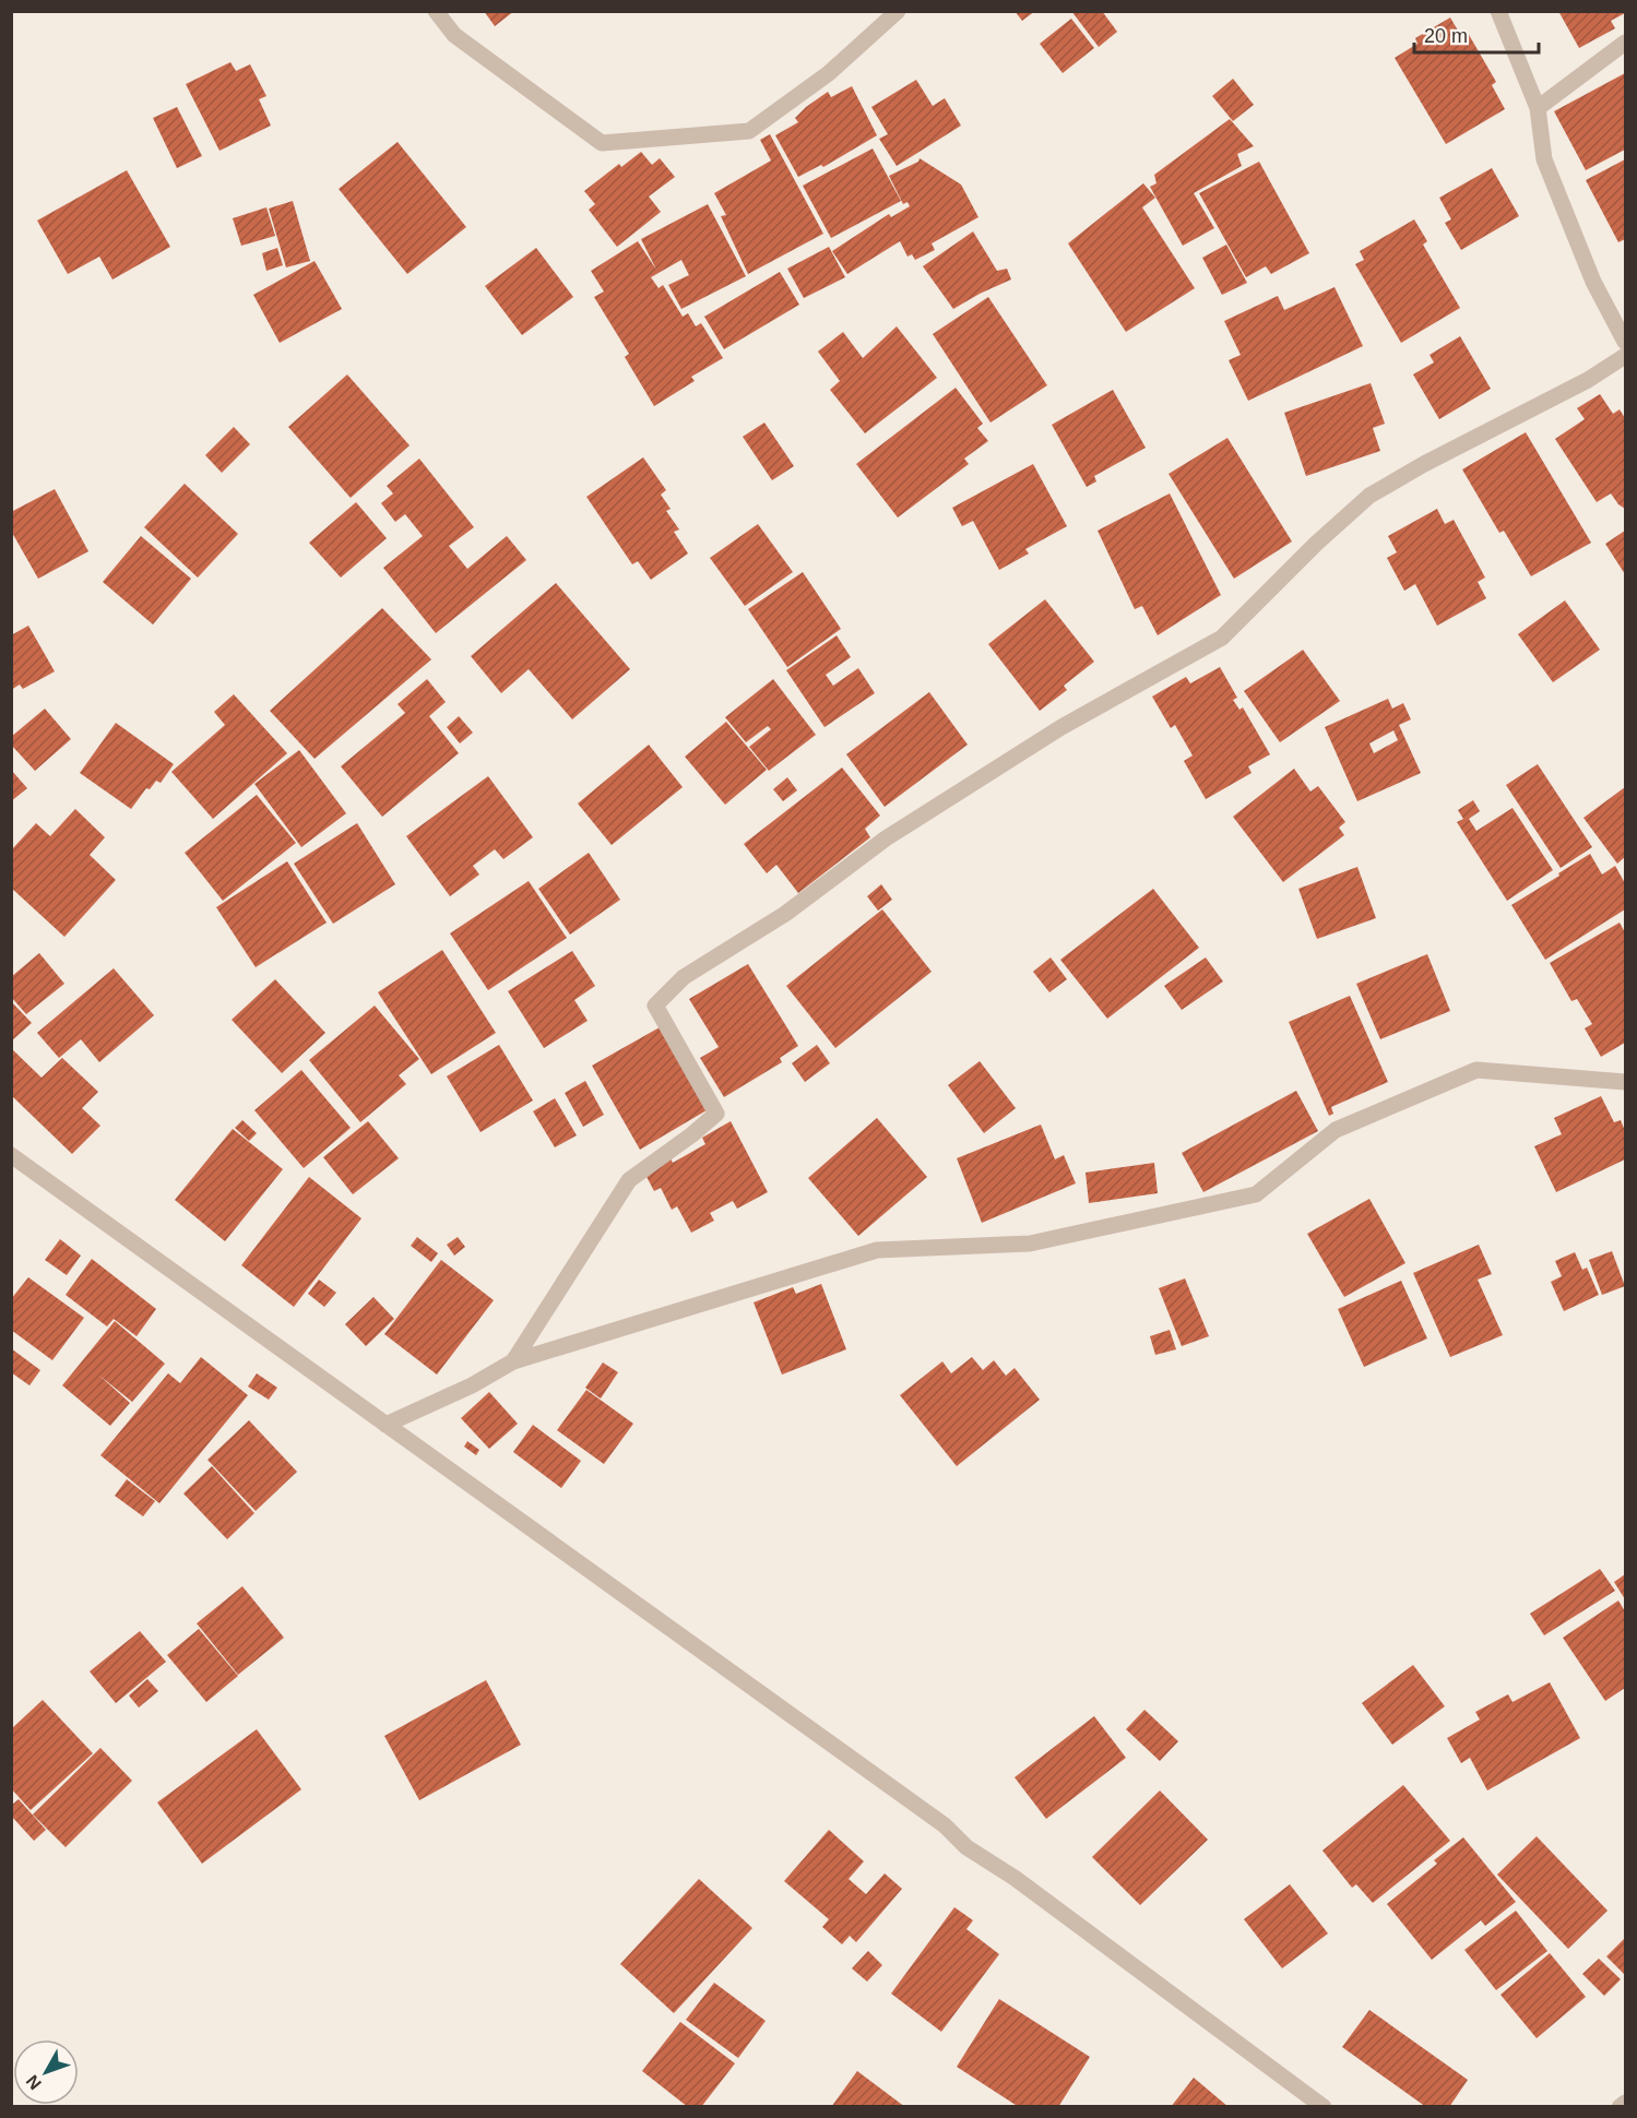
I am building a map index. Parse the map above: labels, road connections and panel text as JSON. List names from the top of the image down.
{
  "scale_bar": "20 m",
  "north": "bottom left"
}
